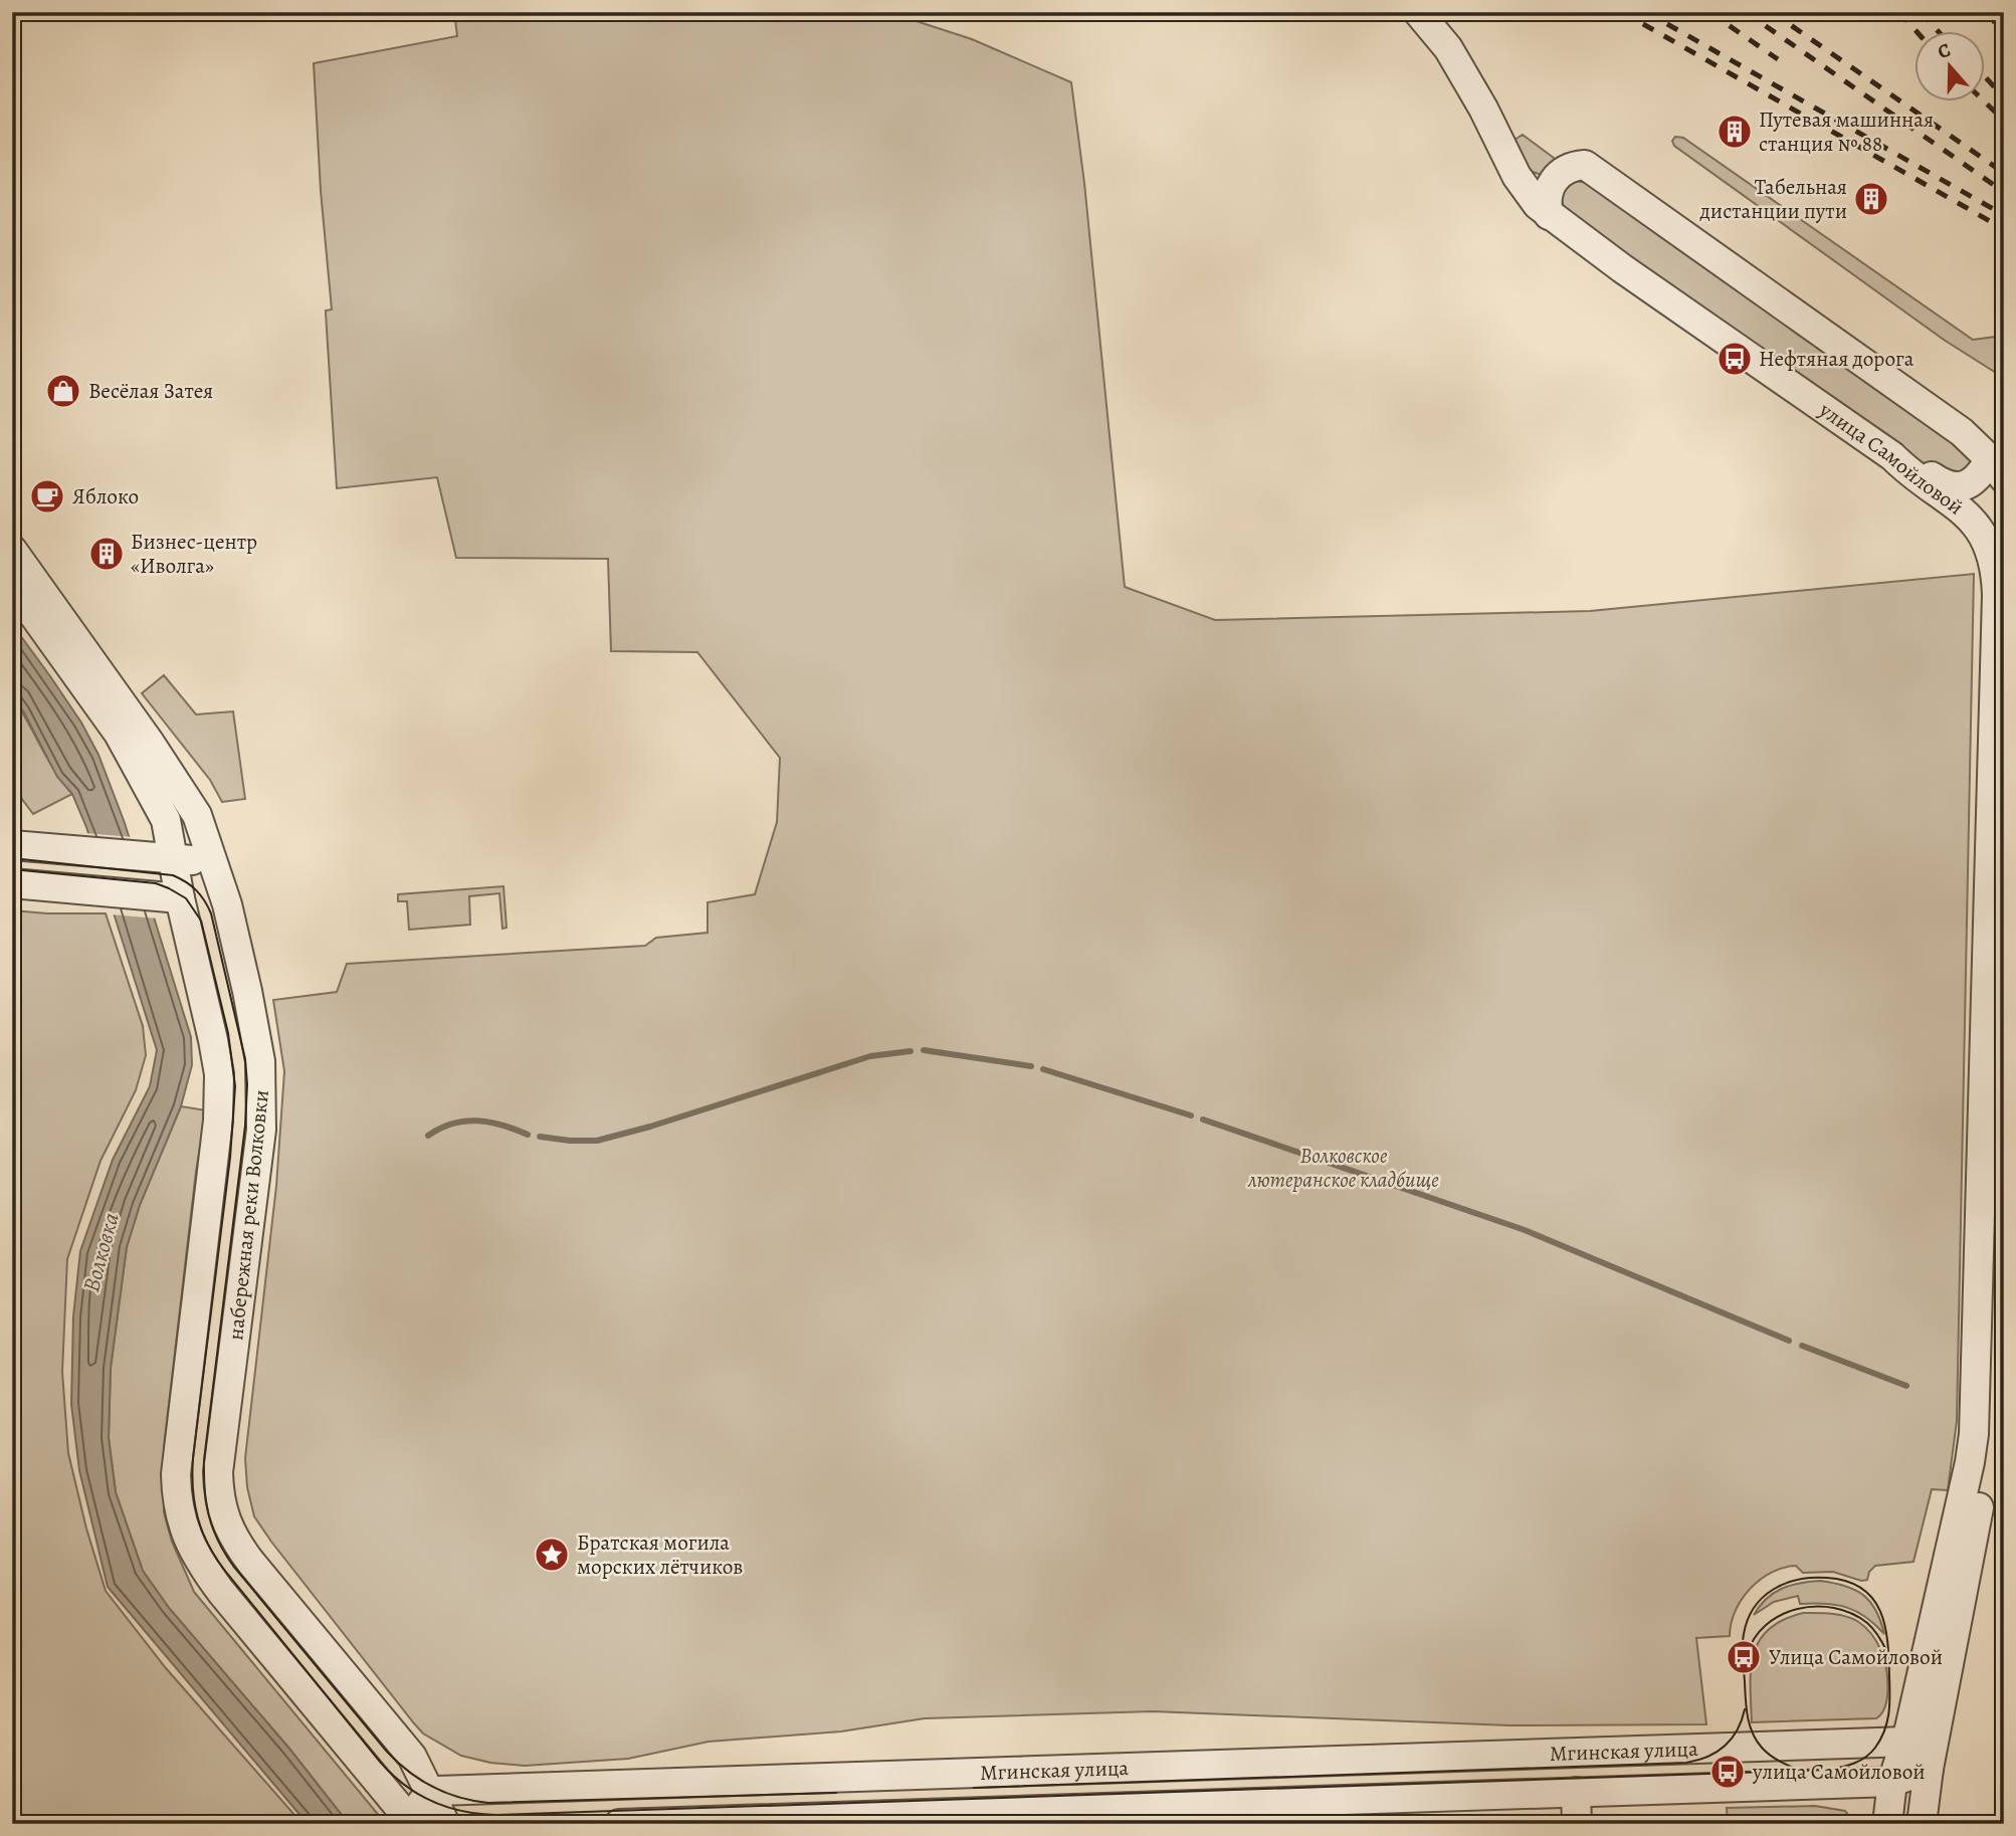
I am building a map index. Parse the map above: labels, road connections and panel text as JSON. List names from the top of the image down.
{
  "streets": {
    "street": ["улица Самойловой", "набережная реки Волковки", "Мгинская улица"]
  },
  "crossings": [
    ["улица Самойловой", "Мгинская улица"],
    ["набережная реки Волковки", "Мгинская улица"]
  ],
  "water": ["Волковка"],
  "parks": ["Волковское лютеранское кладбище"],
  "places": {
    "building": ["Путевая машинная станция № 88", "Табельная дистанции пути", "Бизнес-центр «Иволга»"],
    "bus stop": ["Нефтяная дорога", "Улица Самойловой", "улица Самойловой"],
    "shop": ["Весёлая Затея"],
    "cafe": ["Яблоко"],
    "place": ["Братская могила морских лётчиков"]
  },
  "north": "top"
}
